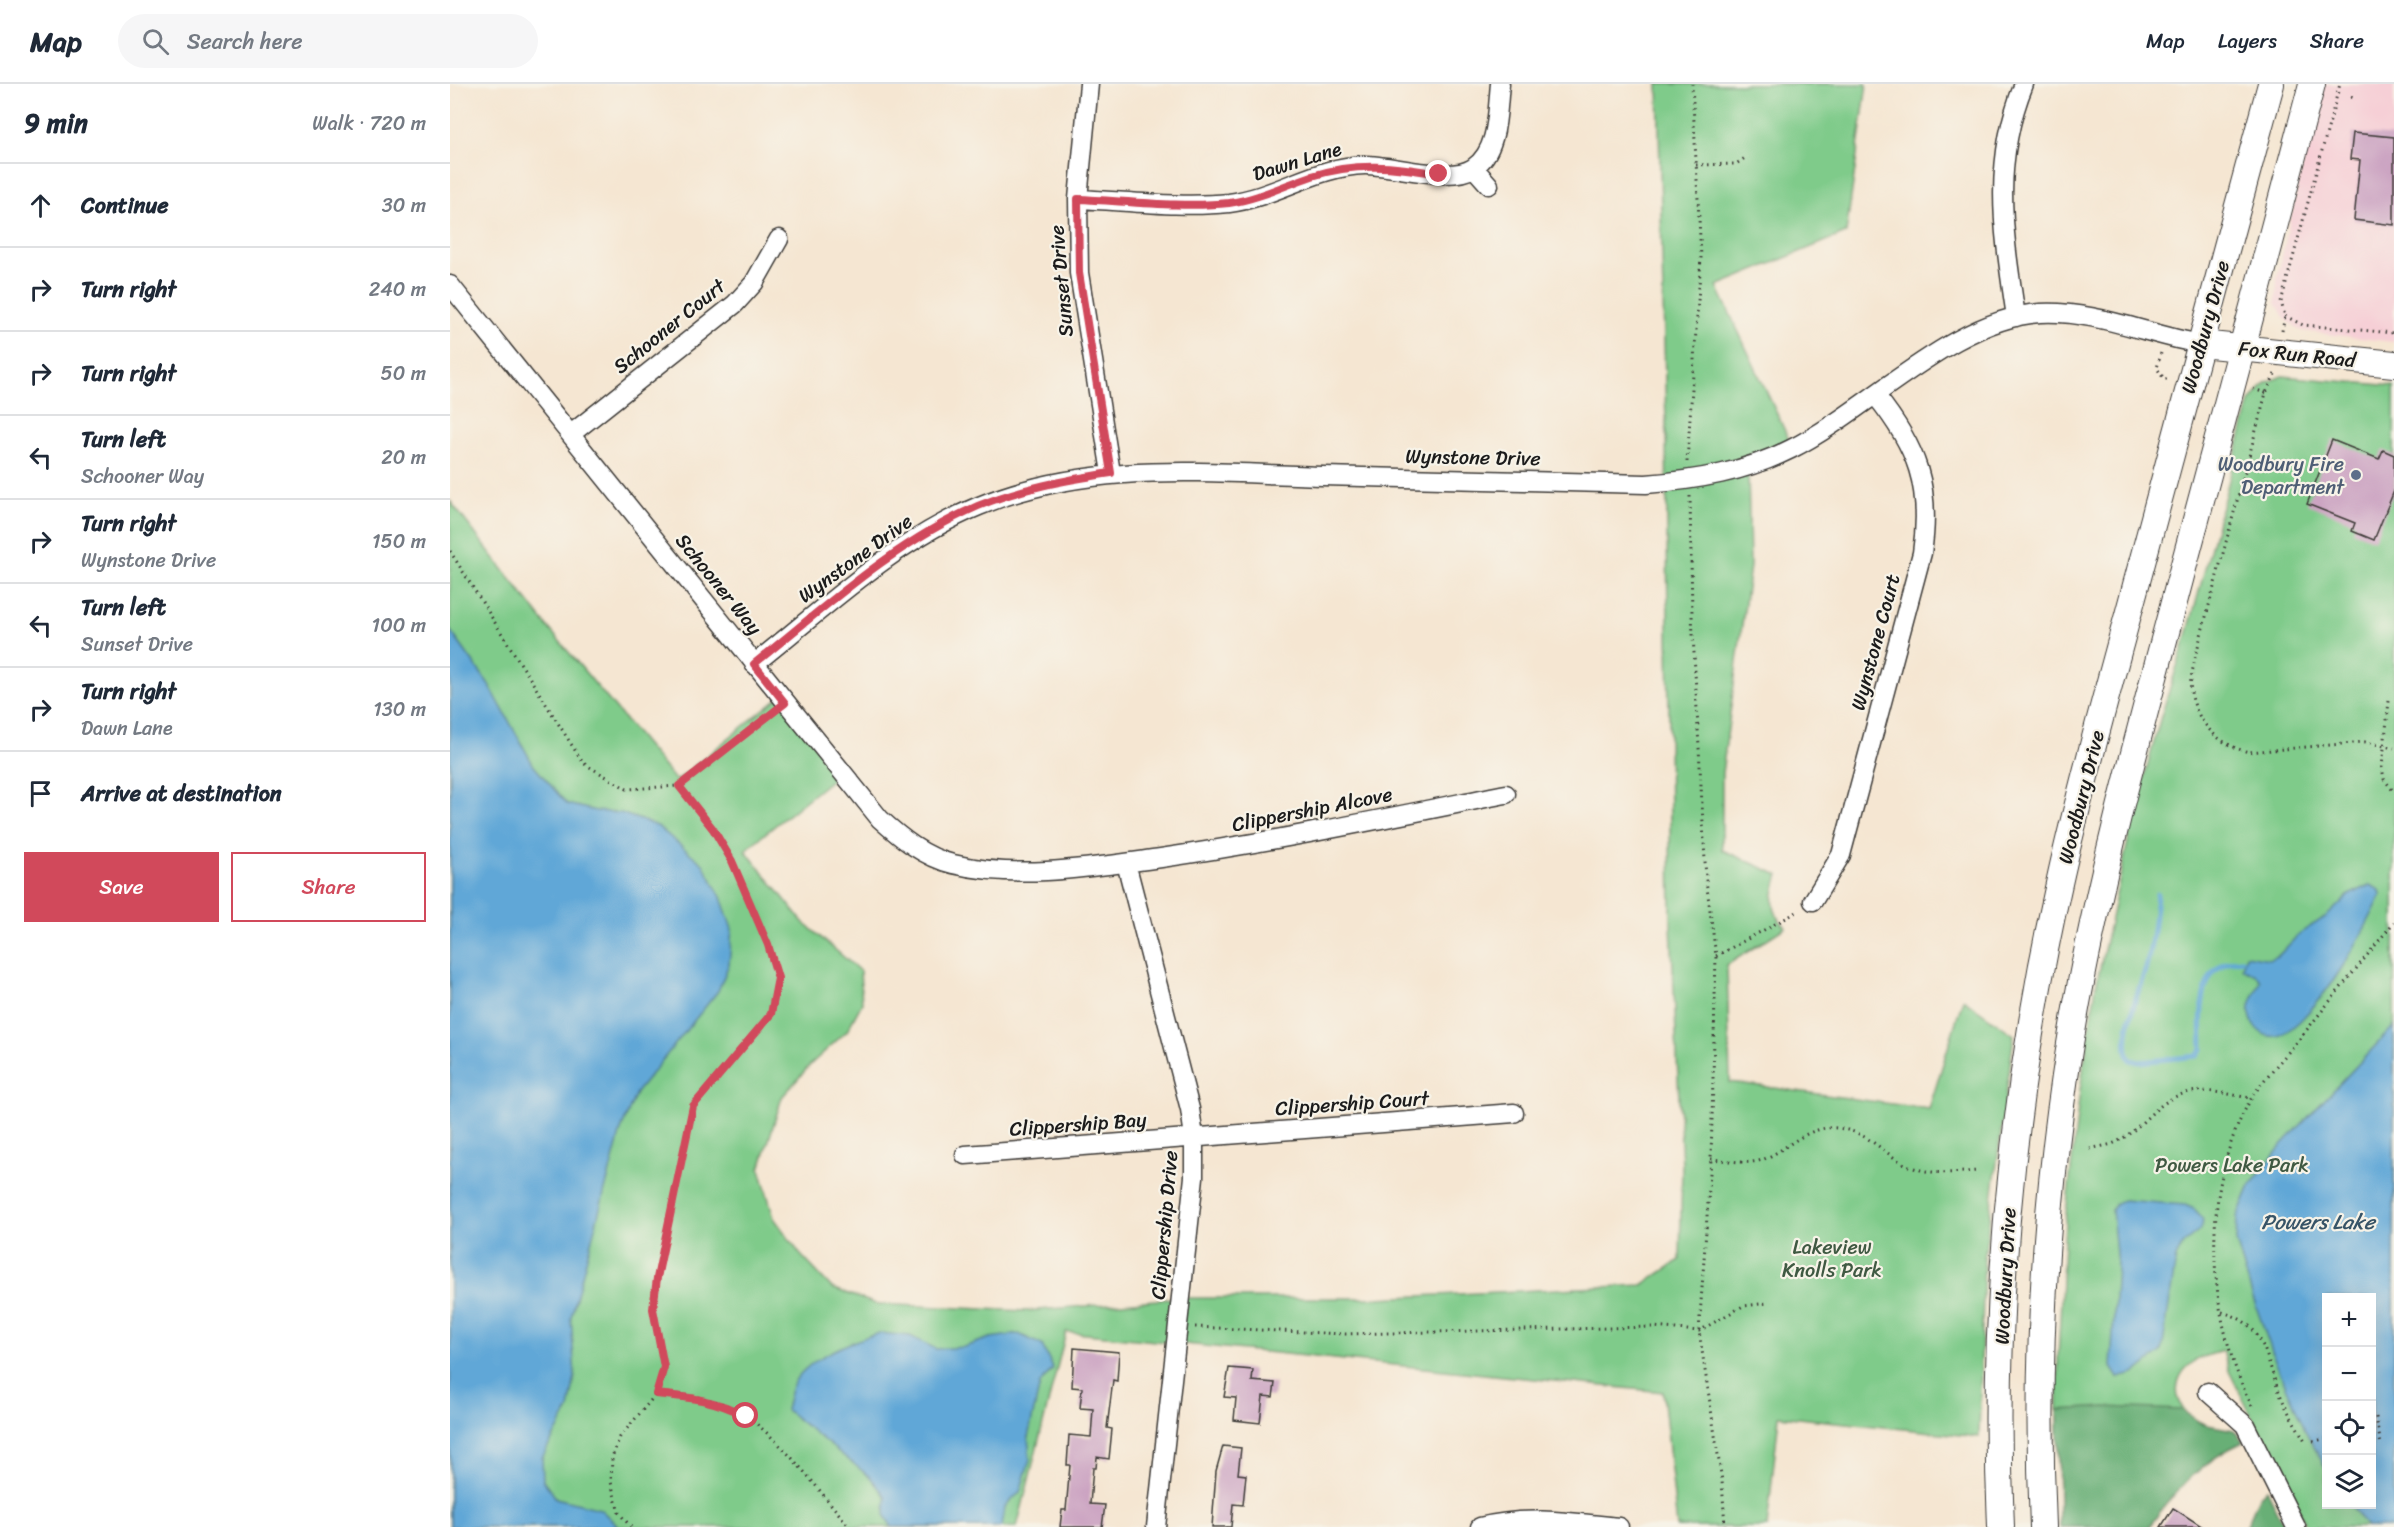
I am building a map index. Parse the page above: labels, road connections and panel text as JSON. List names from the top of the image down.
{
  "streets": {
    "main road": ["Woodbury Drive", "Fox Run Road"],
    "street": [
      "Dawn Lane",
      "Sunset Drive",
      "Schooner Court",
      "Wynstone Drive",
      "Schooner Way",
      "Wynstone Court",
      "Clippership Alcove",
      "Clippership Court",
      "Clippership Bay",
      "Clippership Drive"
    ]
  },
  "crossings": [
    ["Dawn Lane", "Sunset Drive"],
    ["Sunset Drive", "Wynstone Drive"],
    ["Schooner Court", "Schooner Way"],
    ["Woodbury Drive", "Fox Run Road"],
    ["Woodbury Drive", "Wynstone Drive"],
    ["Fox Run Road", "Wynstone Drive"],
    ["Wynstone Drive", "Schooner Way"],
    ["Wynstone Drive", "Wynstone Court"],
    ["Schooner Way", "Clippership Alcove"],
    ["Schooner Way", "Clippership Drive"],
    ["Clippership Alcove", "Clippership Drive"],
    ["Clippership Court", "Clippership Bay"],
    ["Clippership Court", "Clippership Drive"],
    ["Clippership Bay", "Clippership Drive"]
  ],
  "water": ["Powers Lake"],
  "parks": ["Powers Lake Park", "Lakeview Knolls Park"],
  "places": ["Woodbury Fire Department"],
  "page": {
    "header": "Map",
    "search": "Search here",
    "nav": ["Map", "Layers", "Share"],
    "heading": ["9 min", "Walk · 720 m"],
    "list": [
      ["Continue", "30 m"],
      ["Turn right", "240 m"],
      ["Turn right", "50 m"],
      ["Turn left", "Schooner Way", "20 m"],
      ["Turn right", "Wynstone Drive", "150 m"],
      ["Turn left", "Sunset Drive", "100 m"],
      ["Turn right", "Dawn Lane", "130 m"],
      "Arrive at destination"
    ],
    "buttons": ["Save", "Share"],
    "map_buttons": ["+", "−"]
  }
}
